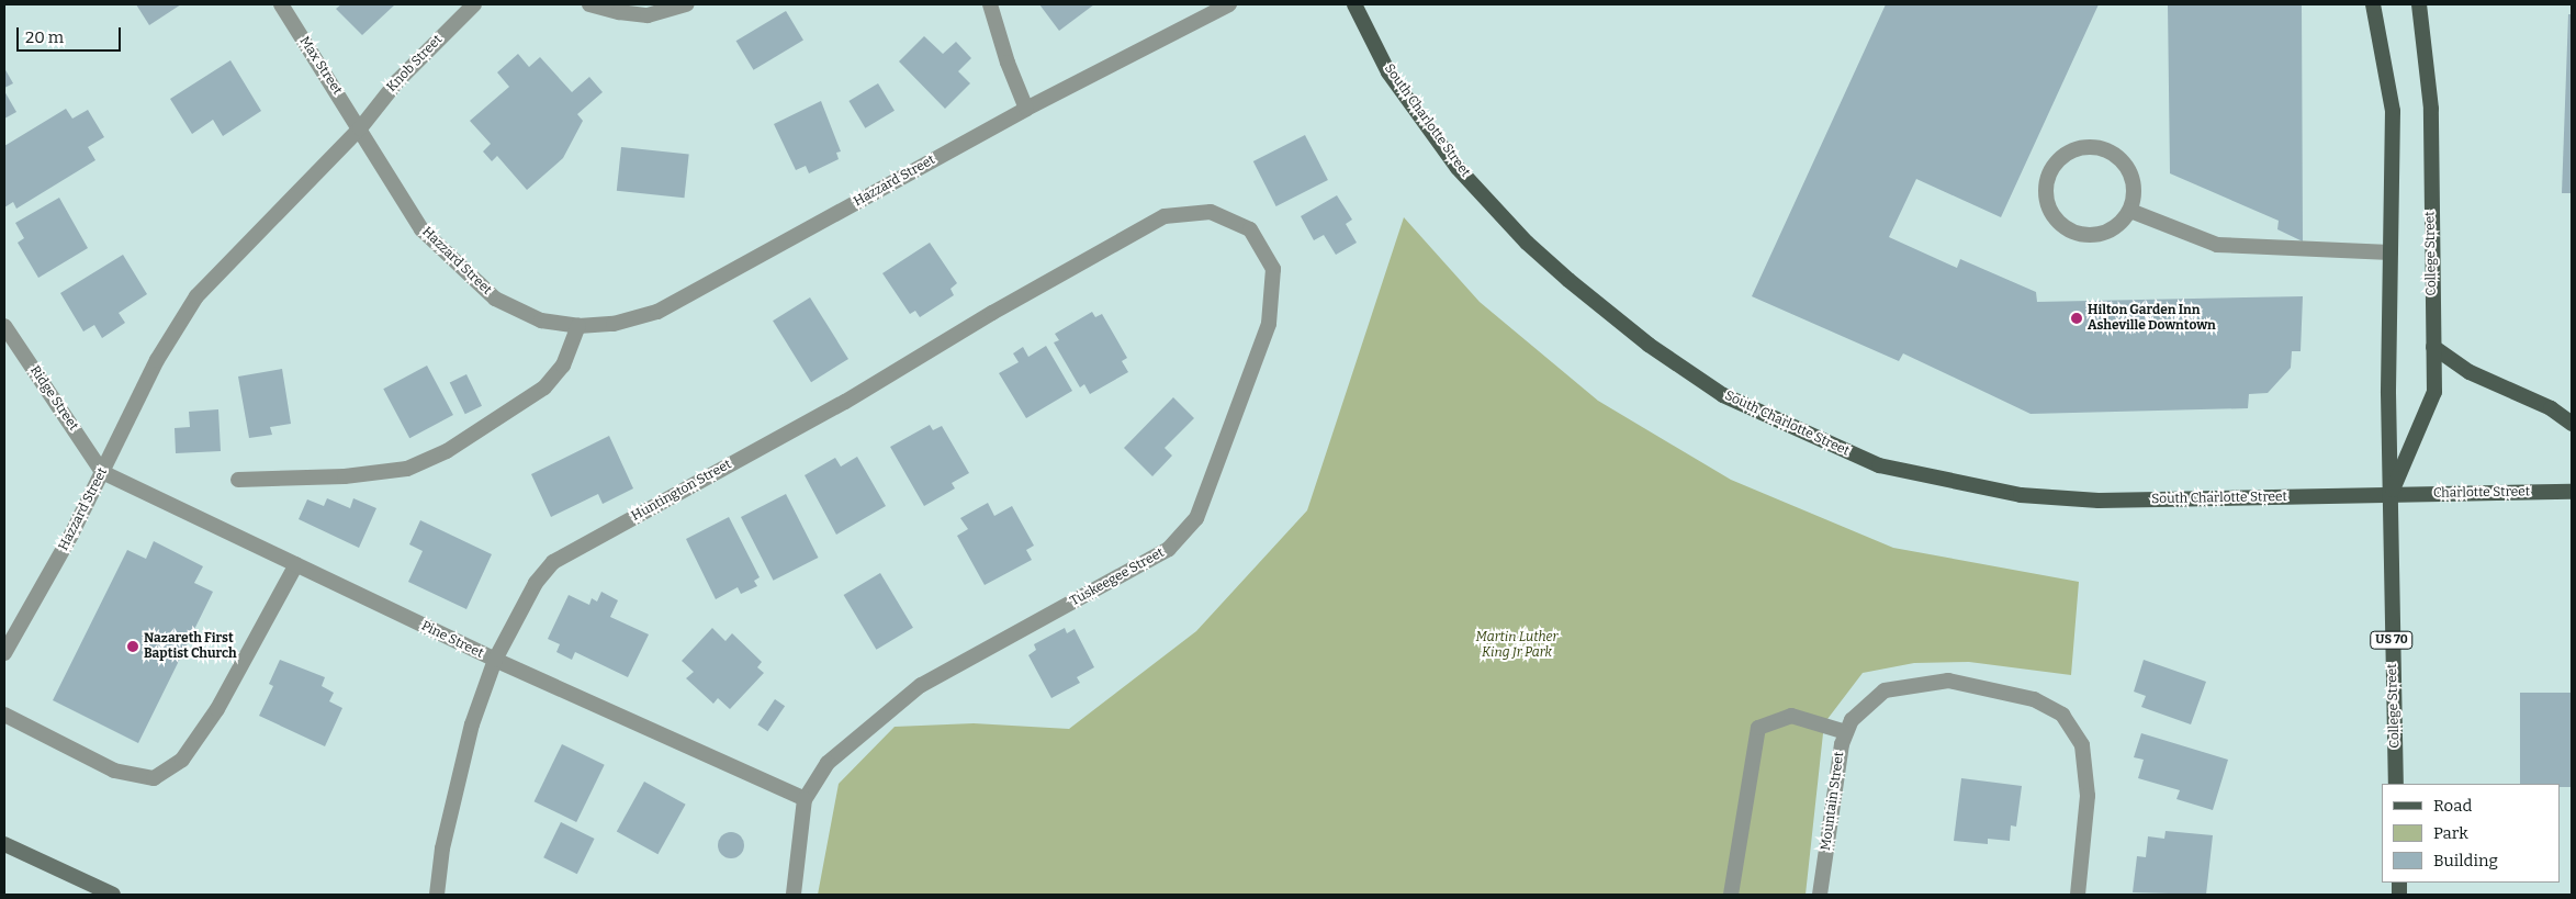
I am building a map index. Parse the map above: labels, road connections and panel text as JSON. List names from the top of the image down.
{
  "streets": {
    "main road": [
      "South Charlotte Street",
      "College Street",
      "Charlotte Street",
      "US 70"
    ],
    "street": [
      "Knob Street",
      "Max Street",
      "Hazzard Street",
      "Ridge Street",
      "Huntington Street",
      "Tuskeegee Street",
      "Pine Street",
      "Mountain Street"
    ]
  },
  "crossings": [
    ["Knob Street", "Max Street"],
    ["Knob Street", "Hazzard Street"],
    ["Max Street", "Hazzard Street"],
    ["South Charlotte Street", "College Street"],
    ["South Charlotte Street", "Charlotte Street"],
    ["Hazzard Street", "Ridge Street"],
    ["Hazzard Street", "Pine Street"],
    ["College Street", "Charlotte Street"],
    ["Ridge Street", "Pine Street"],
    ["Huntington Street", "Tuskeegee Street"],
    ["Huntington Street", "Pine Street"],
    ["Tuskeegee Street", "Pine Street"]
  ],
  "parks": ["Martin Luther King Jr Park"],
  "places": ["Hilton Garden Inn Asheville Downtown", "Nazareth First Baptist Church"],
  "legend": ["Road", "Park", "Building"],
  "scale_bar": "20 m"
}
